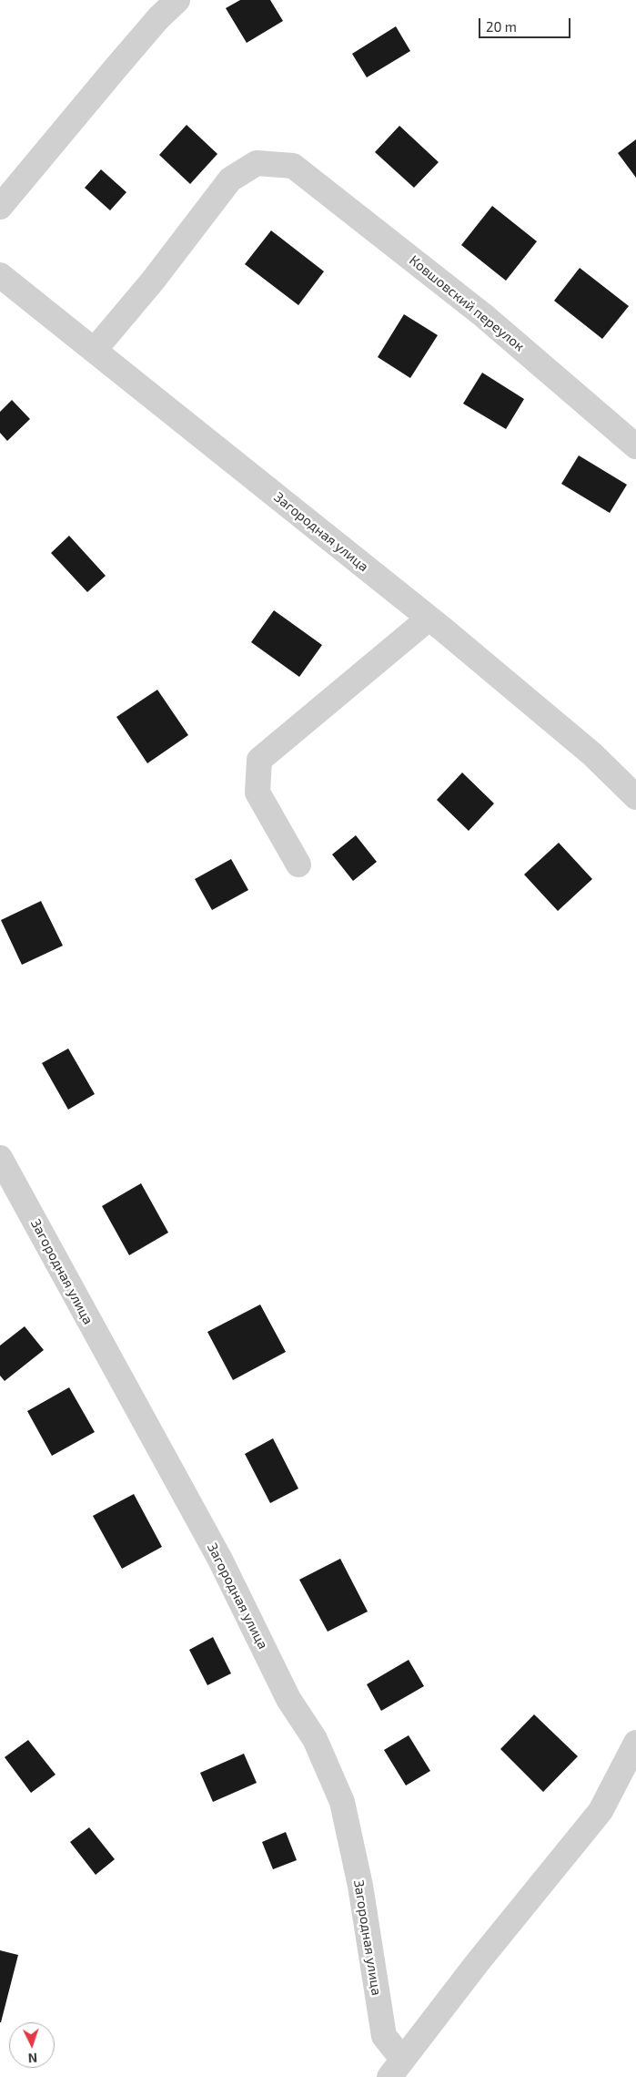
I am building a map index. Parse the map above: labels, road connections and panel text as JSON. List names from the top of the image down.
{
  "streets": {
    "street": ["Ковшовский переулок", "Загородная улица"]
  },
  "crossings": [
    ["Ковшовский переулок", "Загородная улица"]
  ],
  "scale_bar": "20 m",
  "north": "bottom"
}
